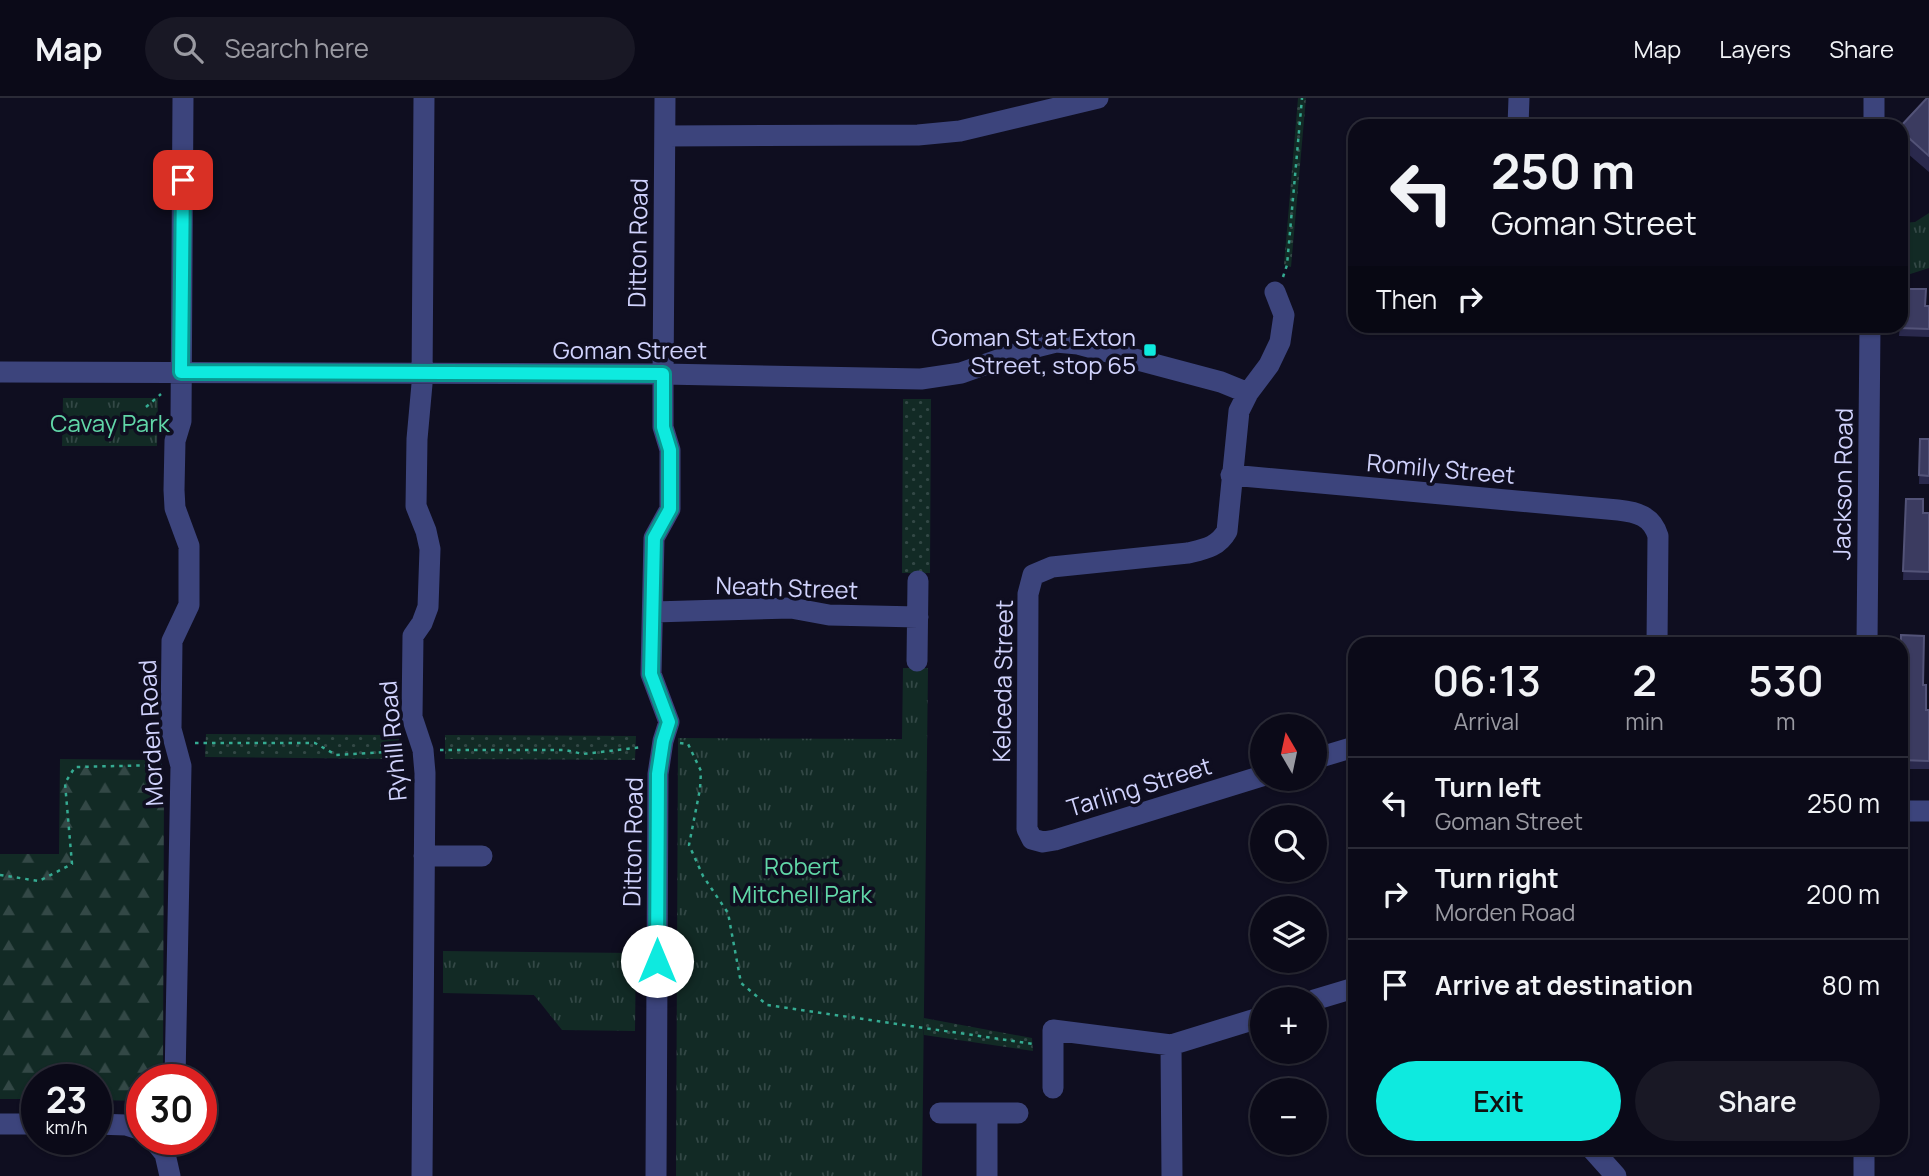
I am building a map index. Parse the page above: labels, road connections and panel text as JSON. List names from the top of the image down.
{
  "streets": {
    "street": [
      "Ditton Road",
      "Goman Street",
      "Romily Street",
      "Jackson Road",
      "Neath Street",
      "Kelceda Street",
      "Morden Road",
      "Ryhill Road",
      "Tarling Street"
    ]
  },
  "crossings": [
    ["Ditton Road", "Goman Street"],
    ["Ditton Road", "Neath Street"],
    ["Goman Street", "Kelceda Street"],
    ["Goman Street", "Morden Road"],
    ["Goman Street", "Ryhill Road"],
    ["Romily Street", "Kelceda Street"],
    ["Kelceda Street", "Tarling Street"]
  ],
  "parks": ["Cavay Park", "Robert Mitchell Park"],
  "places": {
    "transit": ["Goman St at Exton Street, stop 65"]
  },
  "north": "top",
  "page": {
    "header": "Map",
    "search": "Search here",
    "nav": ["Map", "Layers", "Share"],
    "turn": ["250 m", "Goman Street"],
    "then": "Then",
    "eta": [
      "06:13",
      "Arrival",
      "2",
      "min",
      "530",
      "m"
    ],
    "map_buttons": ["+", "−"],
    "list": [
      {
        "name": "Turn left",
        "note": "Goman Street",
        "value": "250 m"
      },
      {
        "name": "Turn right",
        "note": "Morden Road",
        "value": "200 m"
      },
      {
        "name": "Arrive at destination",
        "value": "80 m"
      }
    ],
    "buttons": ["Exit", "Share"],
    "speed": "23 km/h",
    "limit": "30"
  }
}
